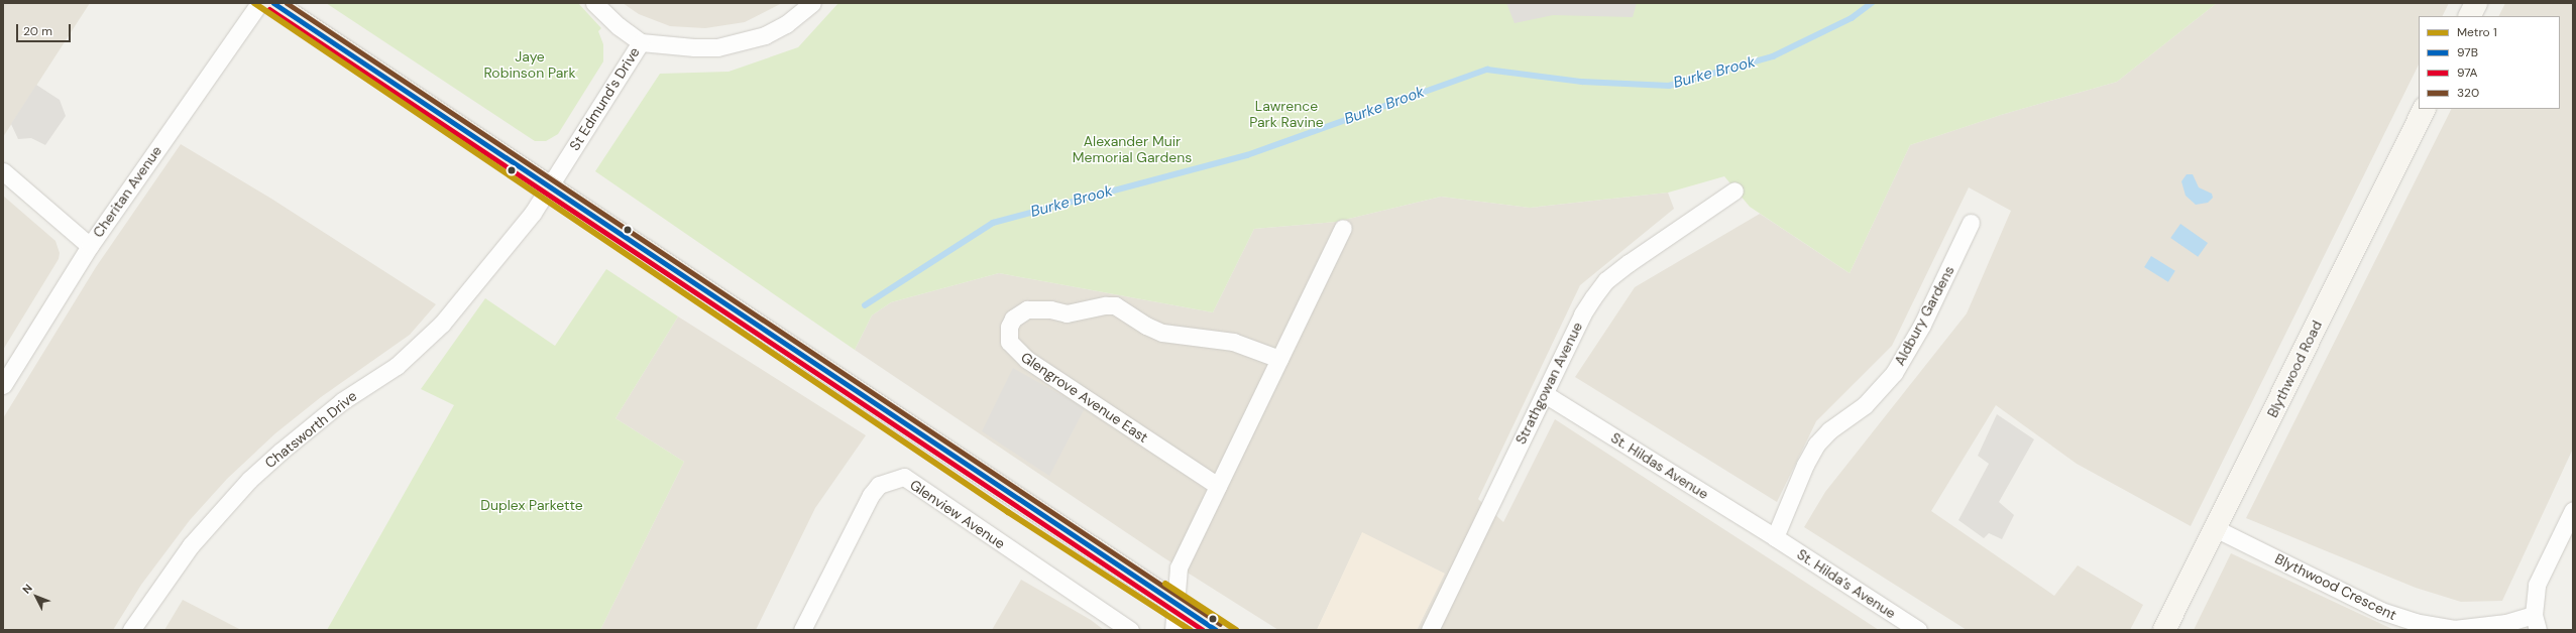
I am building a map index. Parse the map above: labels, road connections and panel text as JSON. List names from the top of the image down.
{
  "streets": {
    "street": [
      "St Edmund's Drive",
      "Cheritan Avenue",
      "Aldbury Gardens",
      "Blythwood Road",
      "Strathgowan Avenue",
      "Glengrove Avenue East",
      "Chatsworth Drive",
      "St. Hildas Avenue",
      "Glenview Avenue",
      "St. Hilda’s Avenue",
      "Blythwood Crescent"
    ]
  },
  "crossings": [
    ["St Edmund's Drive", "Chatsworth Drive"],
    ["Aldbury Gardens", "St. Hildas Avenue"],
    ["Aldbury Gardens", "St. Hilda’s Avenue"],
    ["Blythwood Road", "Blythwood Crescent"],
    ["Strathgowan Avenue", "St. Hildas Avenue"],
    ["St. Hildas Avenue", "St. Hilda’s Avenue"]
  ],
  "water": ["Burke Brook"],
  "parks": [
    "Jaye Robinson Park",
    "Lawrence Park Ravine",
    "Alexander Muir Memorial Gardens",
    "Duplex Parkette"
  ],
  "lines": [
    "metro line 1",
    "transit line 97B",
    "transit line 320",
    "transit line 97A"
  ],
  "legend": [
    "Metro 1",
    "97B",
    "97A",
    "320"
  ],
  "scale_bar": "20 m",
  "north": "top left"
}
